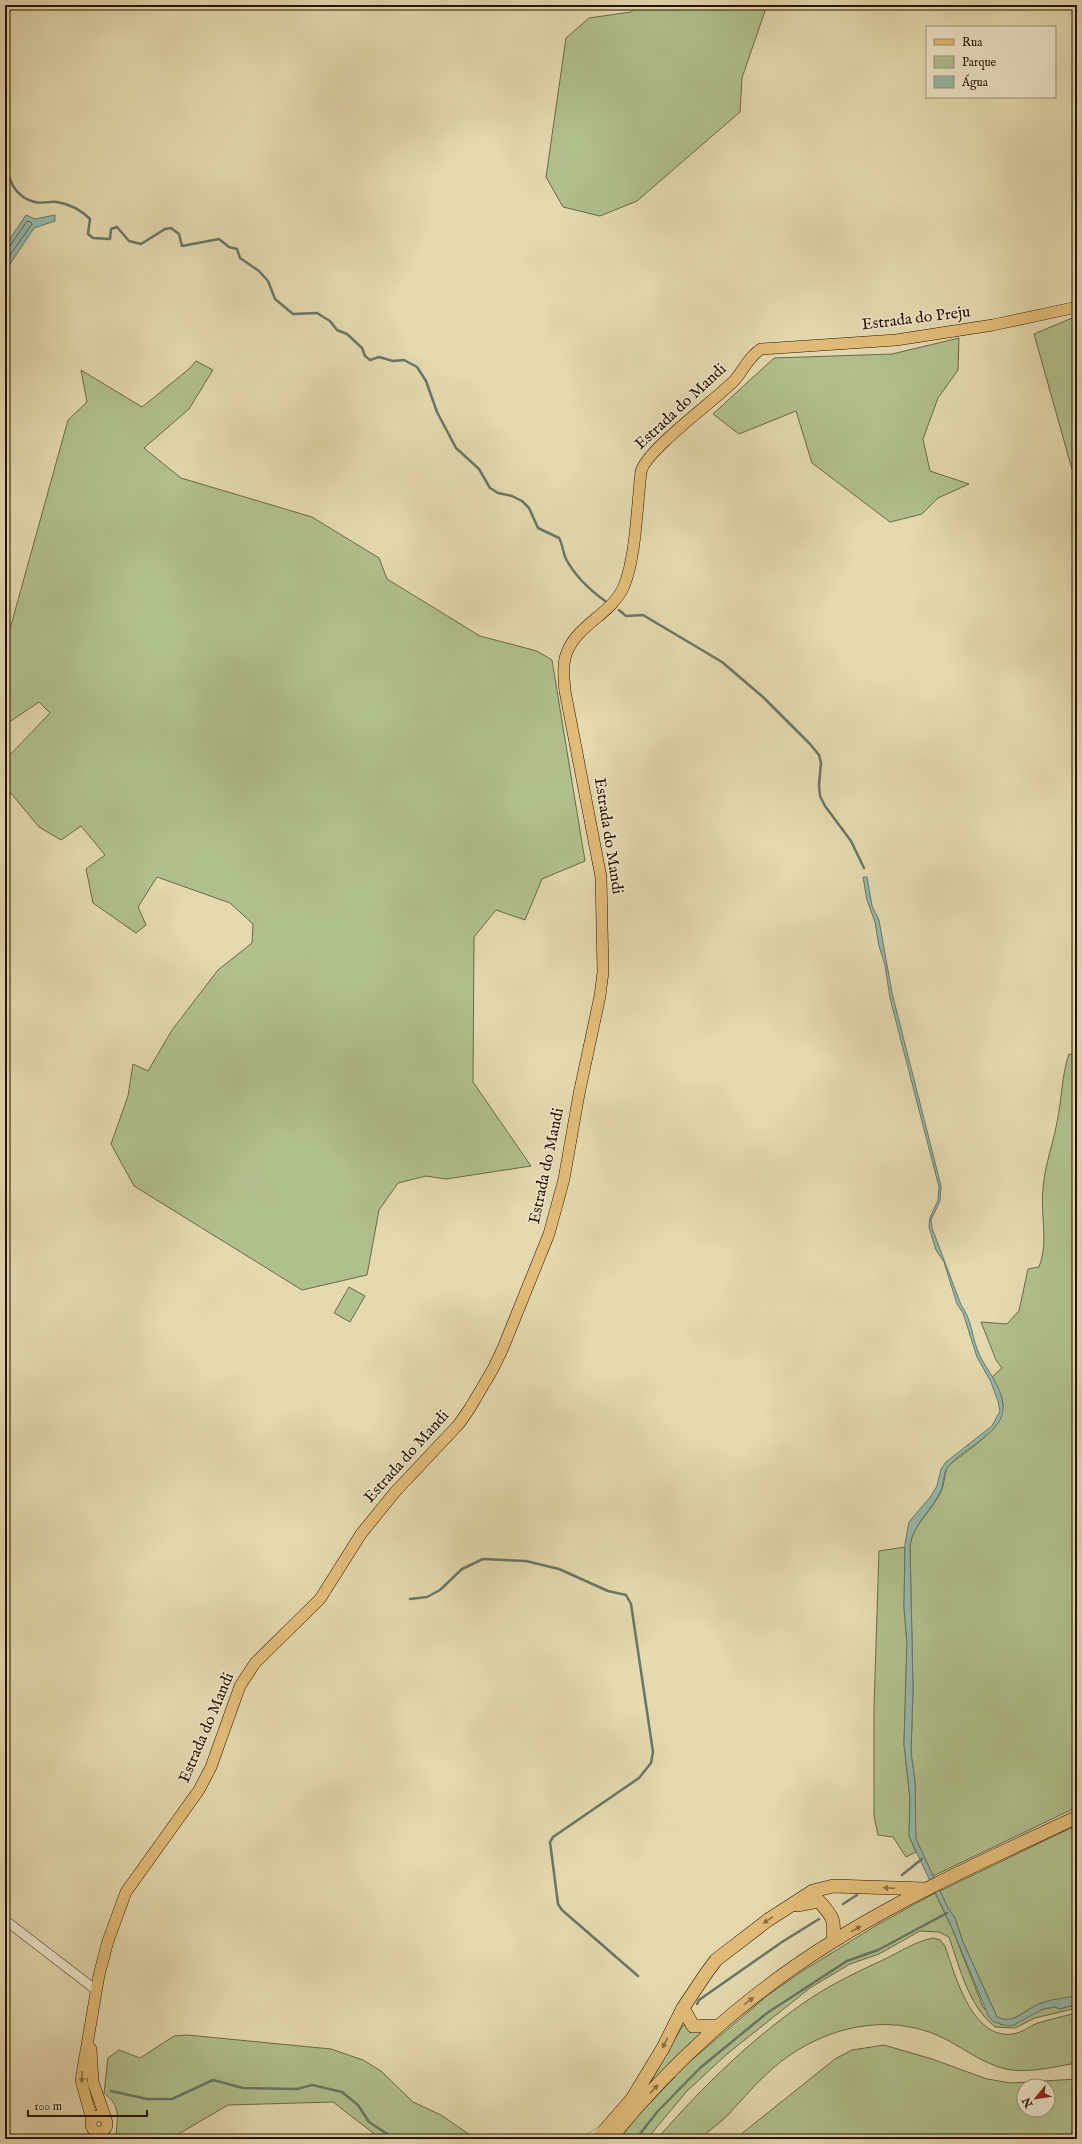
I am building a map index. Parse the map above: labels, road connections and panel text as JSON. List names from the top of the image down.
{
  "streets": {
    "main road": ["Estrada do Preju", "Estrada do Mandi"]
  },
  "crossings": [
    ["Estrada do Preju", "Estrada do Mandi"]
  ],
  "legend": ["Rua", "Parque", "Água"],
  "scale_bar": "100 m",
  "north": "bottom left"
}
